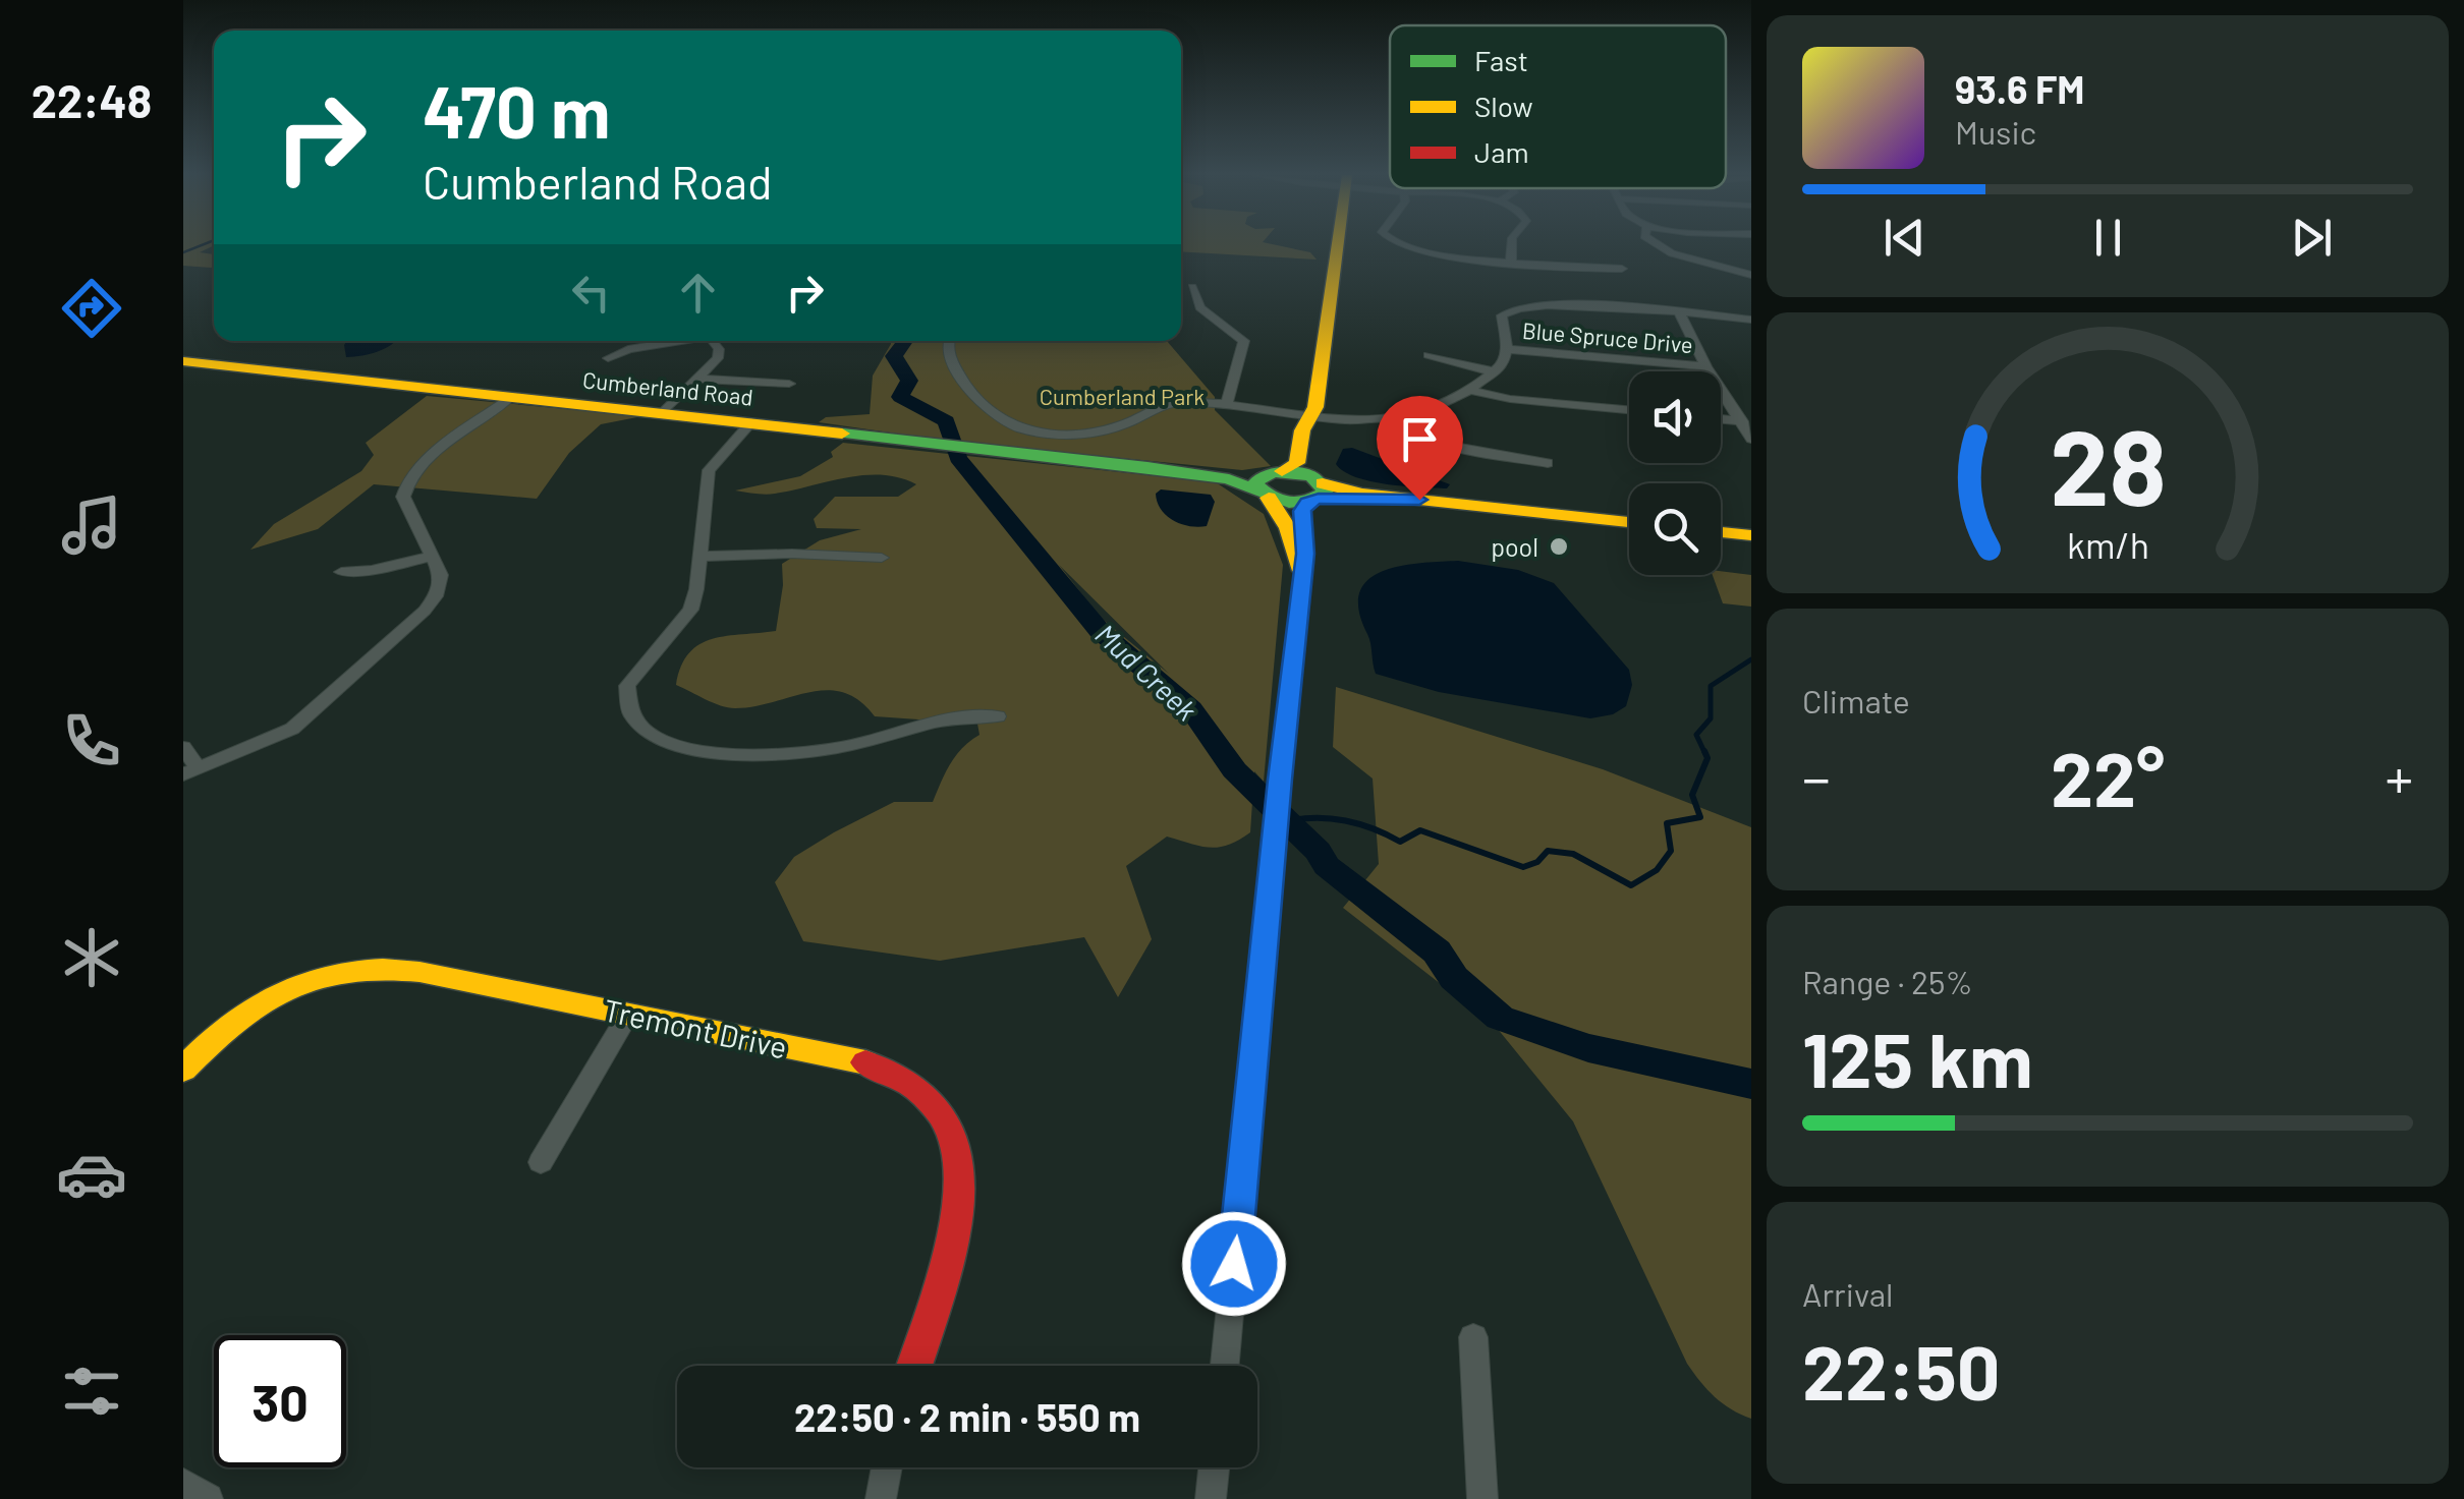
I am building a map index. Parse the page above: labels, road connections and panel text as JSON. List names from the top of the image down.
{
  "streets": {
    "main road": ["Cumberland Road", "Tremont Drive"],
    "street": ["Blue Spruce Drive"]
  },
  "water": ["Mud Creek"],
  "parks": ["Cumberland Park"],
  "places": ["pool"],
  "legend": ["Fast", "Slow", "Jam"],
  "page": {
    "tabs": "22:48",
    "turn": ["470 m", "Cumberland Road"],
    "song": ["93.6 FM", "Music"],
    "tile": [
      "Climate",
      ["Range · 25%", "125 km"],
      ["Arrival", "22:50"]
    ],
    "heat": ["−", "22°", "+"],
    "limit": "30",
    "trip": "22:50 · 2 min · 550 m",
    "gauge": ["28", "km/h"]
  }
}
